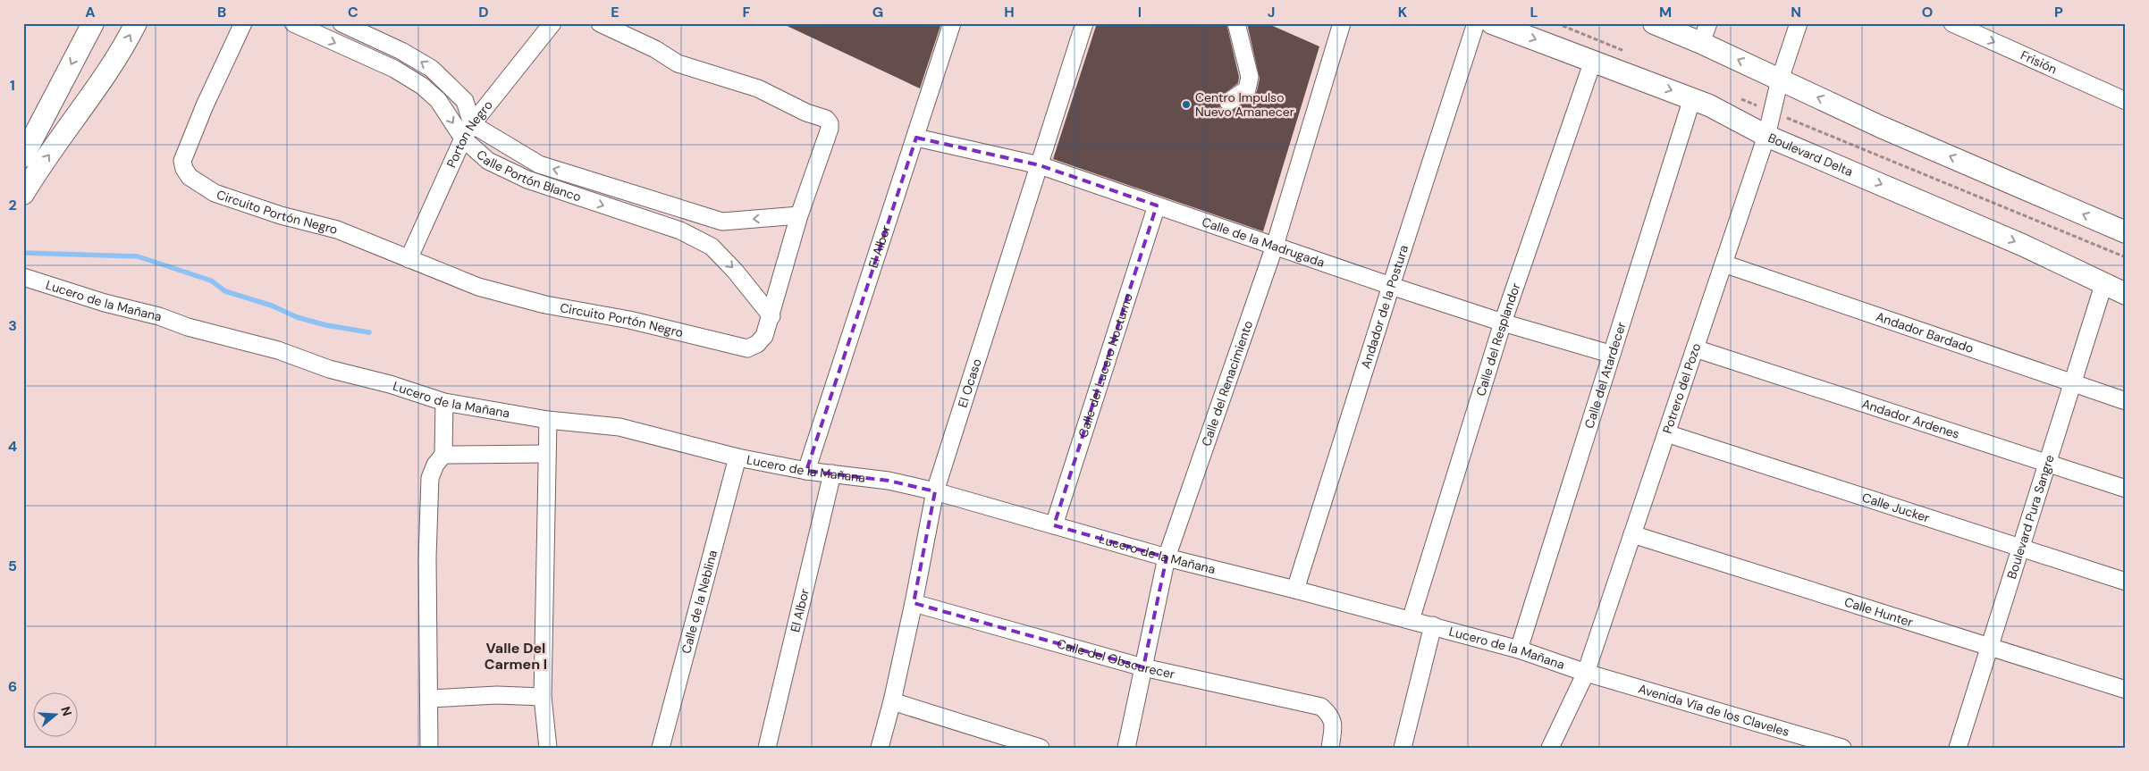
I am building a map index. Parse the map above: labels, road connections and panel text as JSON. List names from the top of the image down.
{
  "streets": {
    "main road": ["Boulevard Delta"],
    "street": [
      "Frisión",
      "Porton Negro",
      "Calle Portón Blanco",
      "Circuito Portón Negro",
      "Calle de la Madrugada",
      "El Albor",
      "Lucero de la Mañana",
      "Andador de la Postura",
      "Andador Bardado",
      "Calle del Resplandor",
      "Calle del Lucero Nocturno",
      "Calle del Atardecer",
      "El Ocaso",
      "Calle del Renacimiento",
      "Potrero del Pozo",
      "Andador Ardenes",
      "Calle Jucker",
      "Boulevard Pura Sangre",
      "Calle de la Neblina",
      "Calle Hunter",
      "Calle del Obscurecer",
      "Avenida Vía de los Claveles"
    ]
  },
  "crossings": [
    ["Porton Negro", "Calle Portón Blanco"],
    ["Porton Negro", "Circuito Portón Negro"],
    ["Boulevard Delta", "Calle del Resplandor"],
    ["Boulevard Delta", "Calle del Atardecer"],
    ["Boulevard Delta", "Potrero del Pozo"],
    ["Boulevard Delta", "Boulevard Pura Sangre"],
    ["Calle Portón Blanco", "Circuito Portón Negro"],
    ["Calle de la Madrugada", "El Albor"],
    ["Calle de la Madrugada", "Andador de la Postura"],
    ["Calle de la Madrugada", "Calle del Resplandor"],
    ["Calle de la Madrugada", "Calle del Lucero Nocturno"],
    ["Calle de la Madrugada", "Calle del Atardecer"],
    ["Calle de la Madrugada", "El Ocaso"],
    ["Calle de la Madrugada", "Calle del Renacimiento"],
    ["El Albor", "Lucero de la Mañana"],
    ["Lucero de la Mañana", "Andador de la Postura"],
    ["Lucero de la Mañana", "Calle del Resplandor"],
    ["Lucero de la Mañana", "Calle del Lucero Nocturno"],
    ["Lucero de la Mañana", "Calle del Atardecer"],
    ["Lucero de la Mañana", "El Ocaso"],
    ["Lucero de la Mañana", "Calle del Renacimiento"],
    ["Lucero de la Mañana", "Potrero del Pozo"],
    ["Lucero de la Mañana", "Calle de la Neblina"],
    ["Lucero de la Mañana", "Avenida Vía de los Claveles"],
    ["Andador Bardado", "Potrero del Pozo"],
    ["Andador Bardado", "Boulevard Pura Sangre"],
    ["El Ocaso", "Calle del Obscurecer"],
    ["Calle del Renacimiento", "Calle del Obscurecer"],
    ["Potrero del Pozo", "Andador Ardenes"],
    ["Potrero del Pozo", "Calle Jucker"],
    ["Potrero del Pozo", "Calle Hunter"],
    ["Potrero del Pozo", "Avenida Vía de los Claveles"],
    ["Andador Ardenes", "Boulevard Pura Sangre"],
    ["Calle Jucker", "Boulevard Pura Sangre"],
    ["Boulevard Pura Sangre", "Calle Hunter"]
  ],
  "one_way": ["Frisión"],
  "districts": ["Valle Del Carmen I"],
  "places": ["Centro Impulso Nuevo Amanecer"],
  "north": "right",
  "grid": {
    "columns": [
      "A",
      "B",
      "C",
      "D",
      "E",
      "F",
      "G",
      "H",
      "I",
      "J",
      "K",
      "L",
      "M",
      "N",
      "O",
      "P"
    ],
    "rows": [
      "1",
      "2",
      "3",
      "4",
      "5",
      "6"
    ]
  }
}
